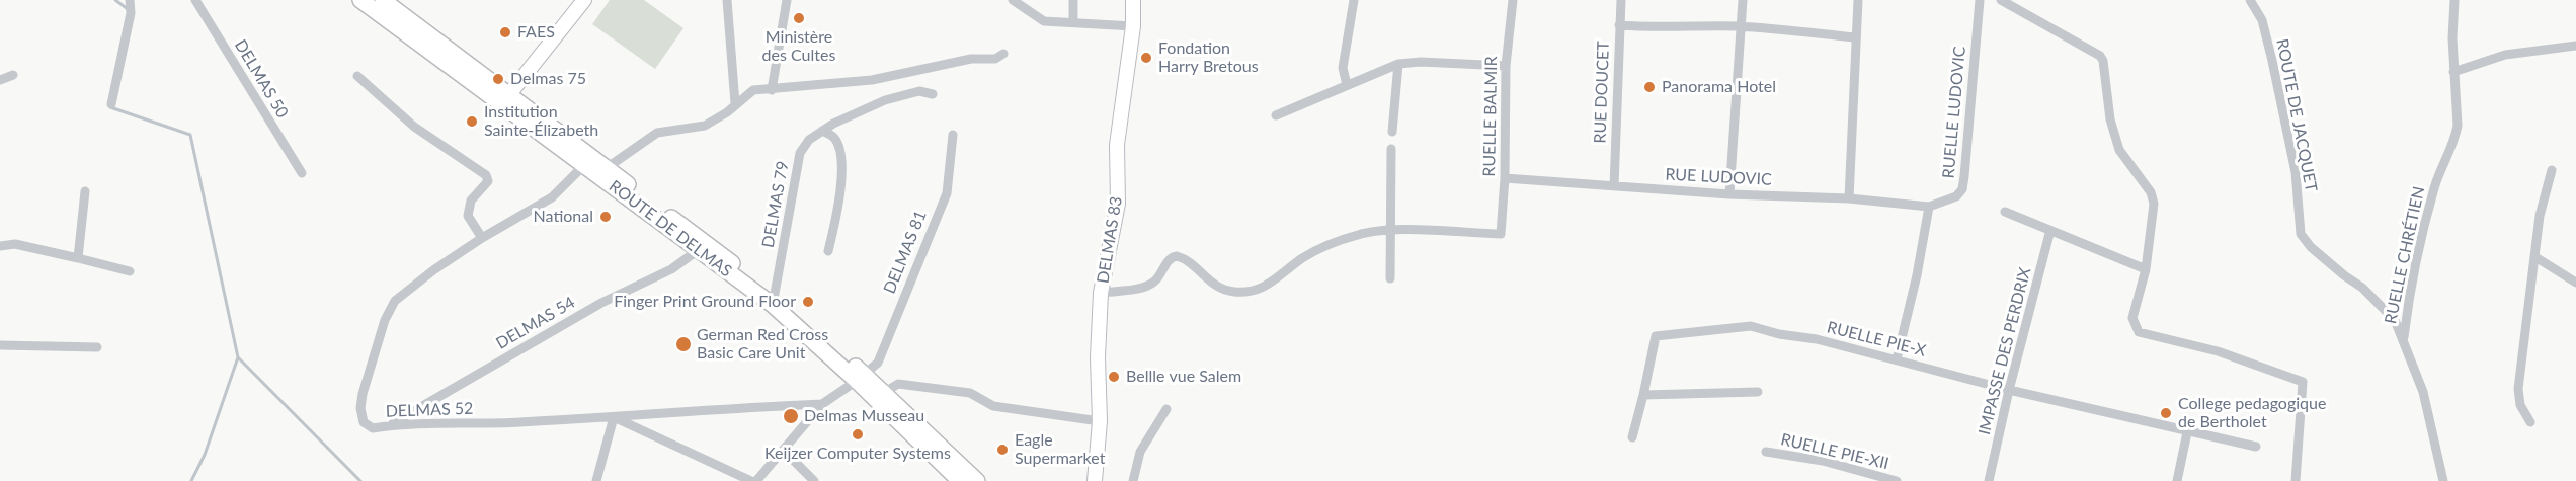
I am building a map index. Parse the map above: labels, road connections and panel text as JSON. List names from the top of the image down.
{
  "streets": {
    "main road": ["ROUTE DE DELMAS"],
    "street": [
      "DELMAS 50",
      "RUE DOUCET",
      "RUELLE LUDOVIC",
      "ROUTE DE JACQUET",
      "RUELLE BALMIR",
      "RUE LUDOVIC",
      "DELMAS 79",
      "DELMAS 83",
      "DELMAS 81",
      "RUELLE CHRÉTIEN",
      "DELMAS 54",
      "RUELLE PIE-X",
      "IMPASSE DES PERDRIX",
      "DELMAS 52",
      "RUELLE PIE-XII"
    ]
  },
  "crossings": [
    ["RUE DOUCET", "RUE LUDOVIC"],
    ["RUELLE LUDOVIC", "RUE LUDOVIC"],
    ["ROUTE DE JACQUET", "RUELLE CHRÉTIEN"],
    ["RUELLE BALMIR", "RUE LUDOVIC"],
    ["DELMAS 79", "ROUTE DE DELMAS"],
    ["ROUTE DE DELMAS", "DELMAS 81"],
    ["ROUTE DE DELMAS", "DELMAS 54"],
    ["ROUTE DE DELMAS", "DELMAS 52"],
    ["DELMAS 81", "DELMAS 52"],
    ["DELMAS 54", "DELMAS 52"],
    ["RUELLE PIE-X", "IMPASSE DES PERDRIX"]
  ],
  "places": [
    "Ministère des Cultes",
    "FAES",
    "Fondation Harry Bretous",
    "Delmas 75",
    "Panorama Hotel",
    "Institution Sainte-Élizabeth",
    "National",
    "Finger Print Ground Floor",
    "German Red Cross Basic Care Unit",
    "Bellle vue Salem",
    "College pedagogique de Bertholet",
    "Delmas Musseau",
    "Keijzer Computer Systems",
    "Eagle Supermarket"
  ]
}
